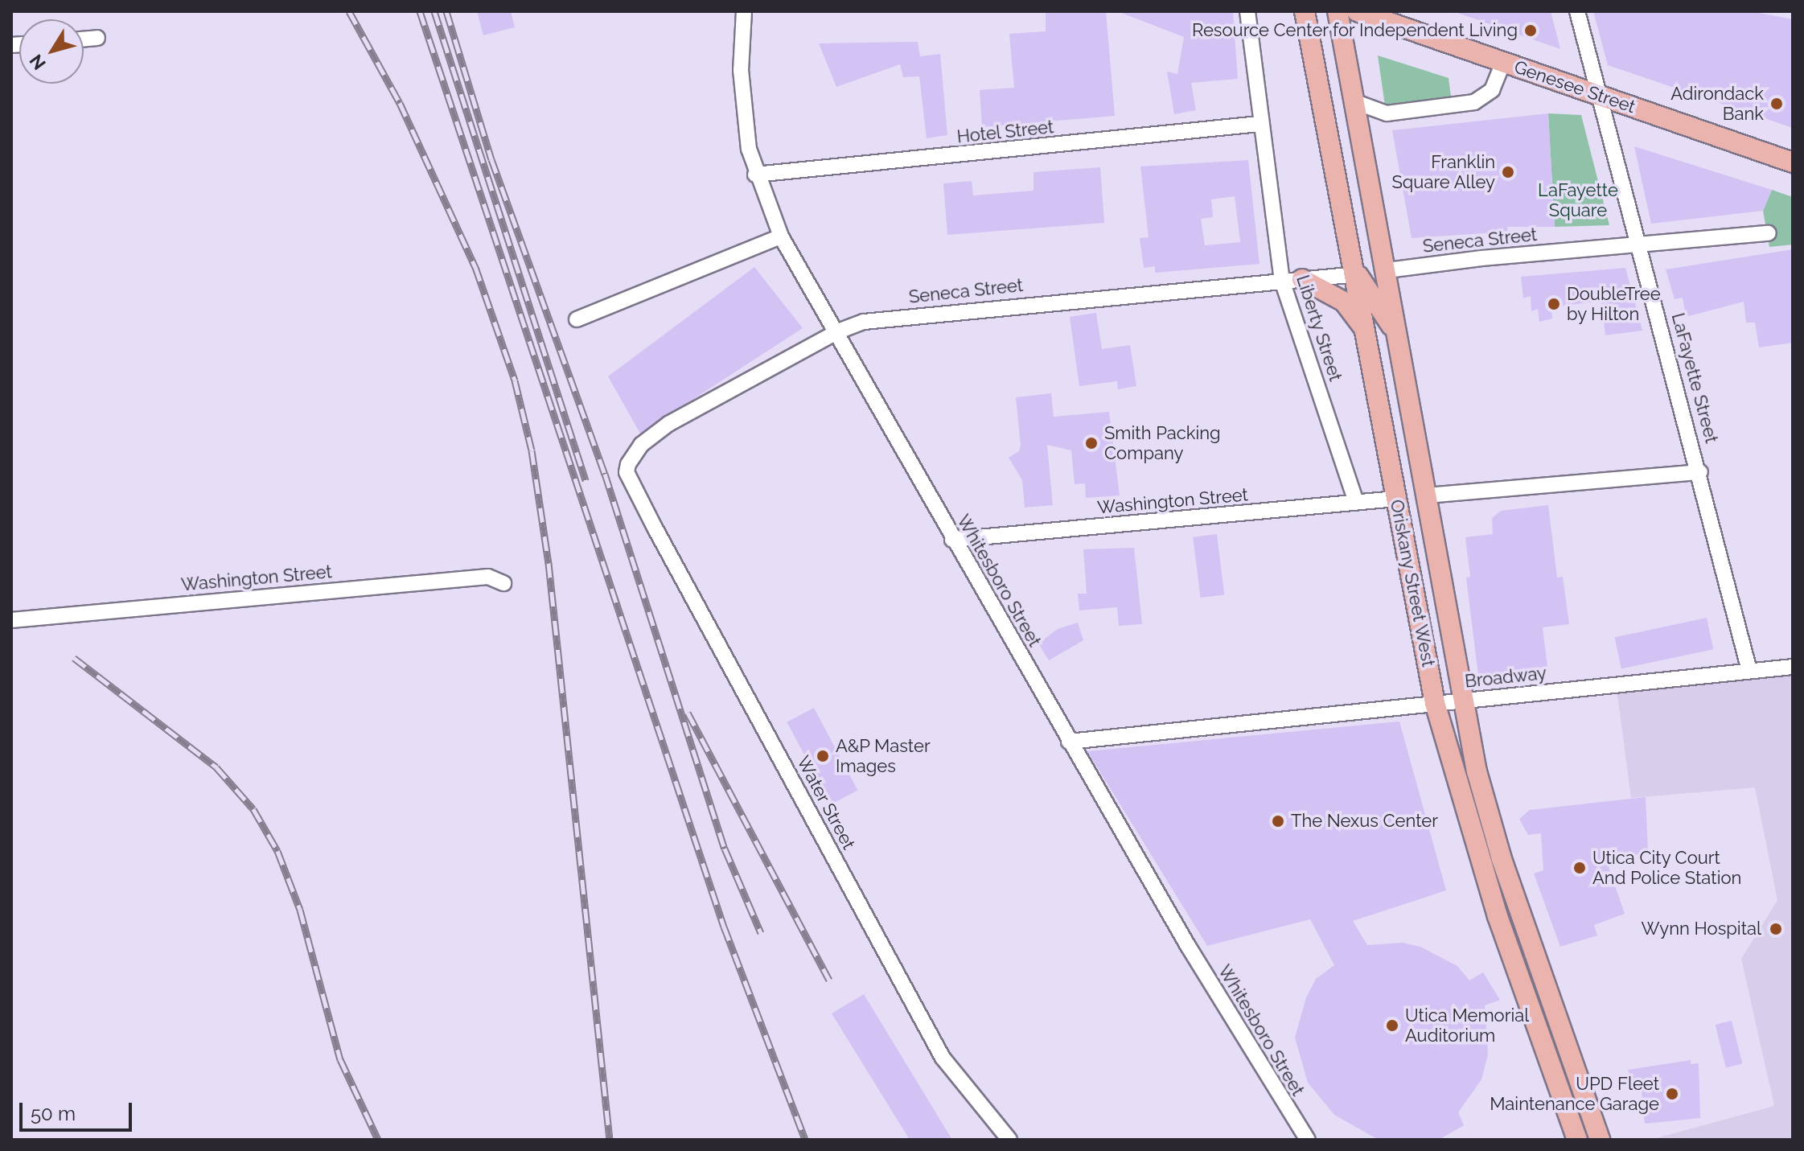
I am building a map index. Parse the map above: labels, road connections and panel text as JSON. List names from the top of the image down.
{
  "streets": {
    "main road": ["Genesee Street", "Oriskany Street West"],
    "street": [
      "Hotel Street",
      "Seneca Street",
      "Liberty Street",
      "LaFayette Street",
      "Washington Street",
      "Whitesboro Street",
      "Broadway",
      "Water Street"
    ]
  },
  "crossings": [
    ["Genesee Street", "LaFayette Street"],
    ["Hotel Street", "Liberty Street"],
    ["Hotel Street", "Whitesboro Street"],
    ["Seneca Street", "Liberty Street"],
    ["Seneca Street", "LaFayette Street"],
    ["Seneca Street", "Whitesboro Street"],
    ["Seneca Street", "Oriskany Street West"],
    ["Seneca Street", "Water Street"],
    ["Liberty Street", "Washington Street"],
    ["LaFayette Street", "Broadway"],
    ["Washington Street", "Whitesboro Street"],
    ["Washington Street", "Oriskany Street West"],
    ["Whitesboro Street", "Broadway"],
    ["Oriskany Street West", "Broadway"]
  ],
  "parks": ["LaFayette Square"],
  "places": [
    "Resource Center for Independent Living",
    "Adirondack Bank",
    "Franklin Square Alley",
    "DoubleTree by Hilton",
    "Smith Packing Company",
    "A&P Master Images",
    "The Nexus Center",
    "Utica City Court And Police Station",
    "Wynn Hospital",
    "Utica Memorial Auditorium",
    "UPD Fleet Maintenance Garage"
  ],
  "scale_bar": "50 m",
  "north": "bottom left"
}
